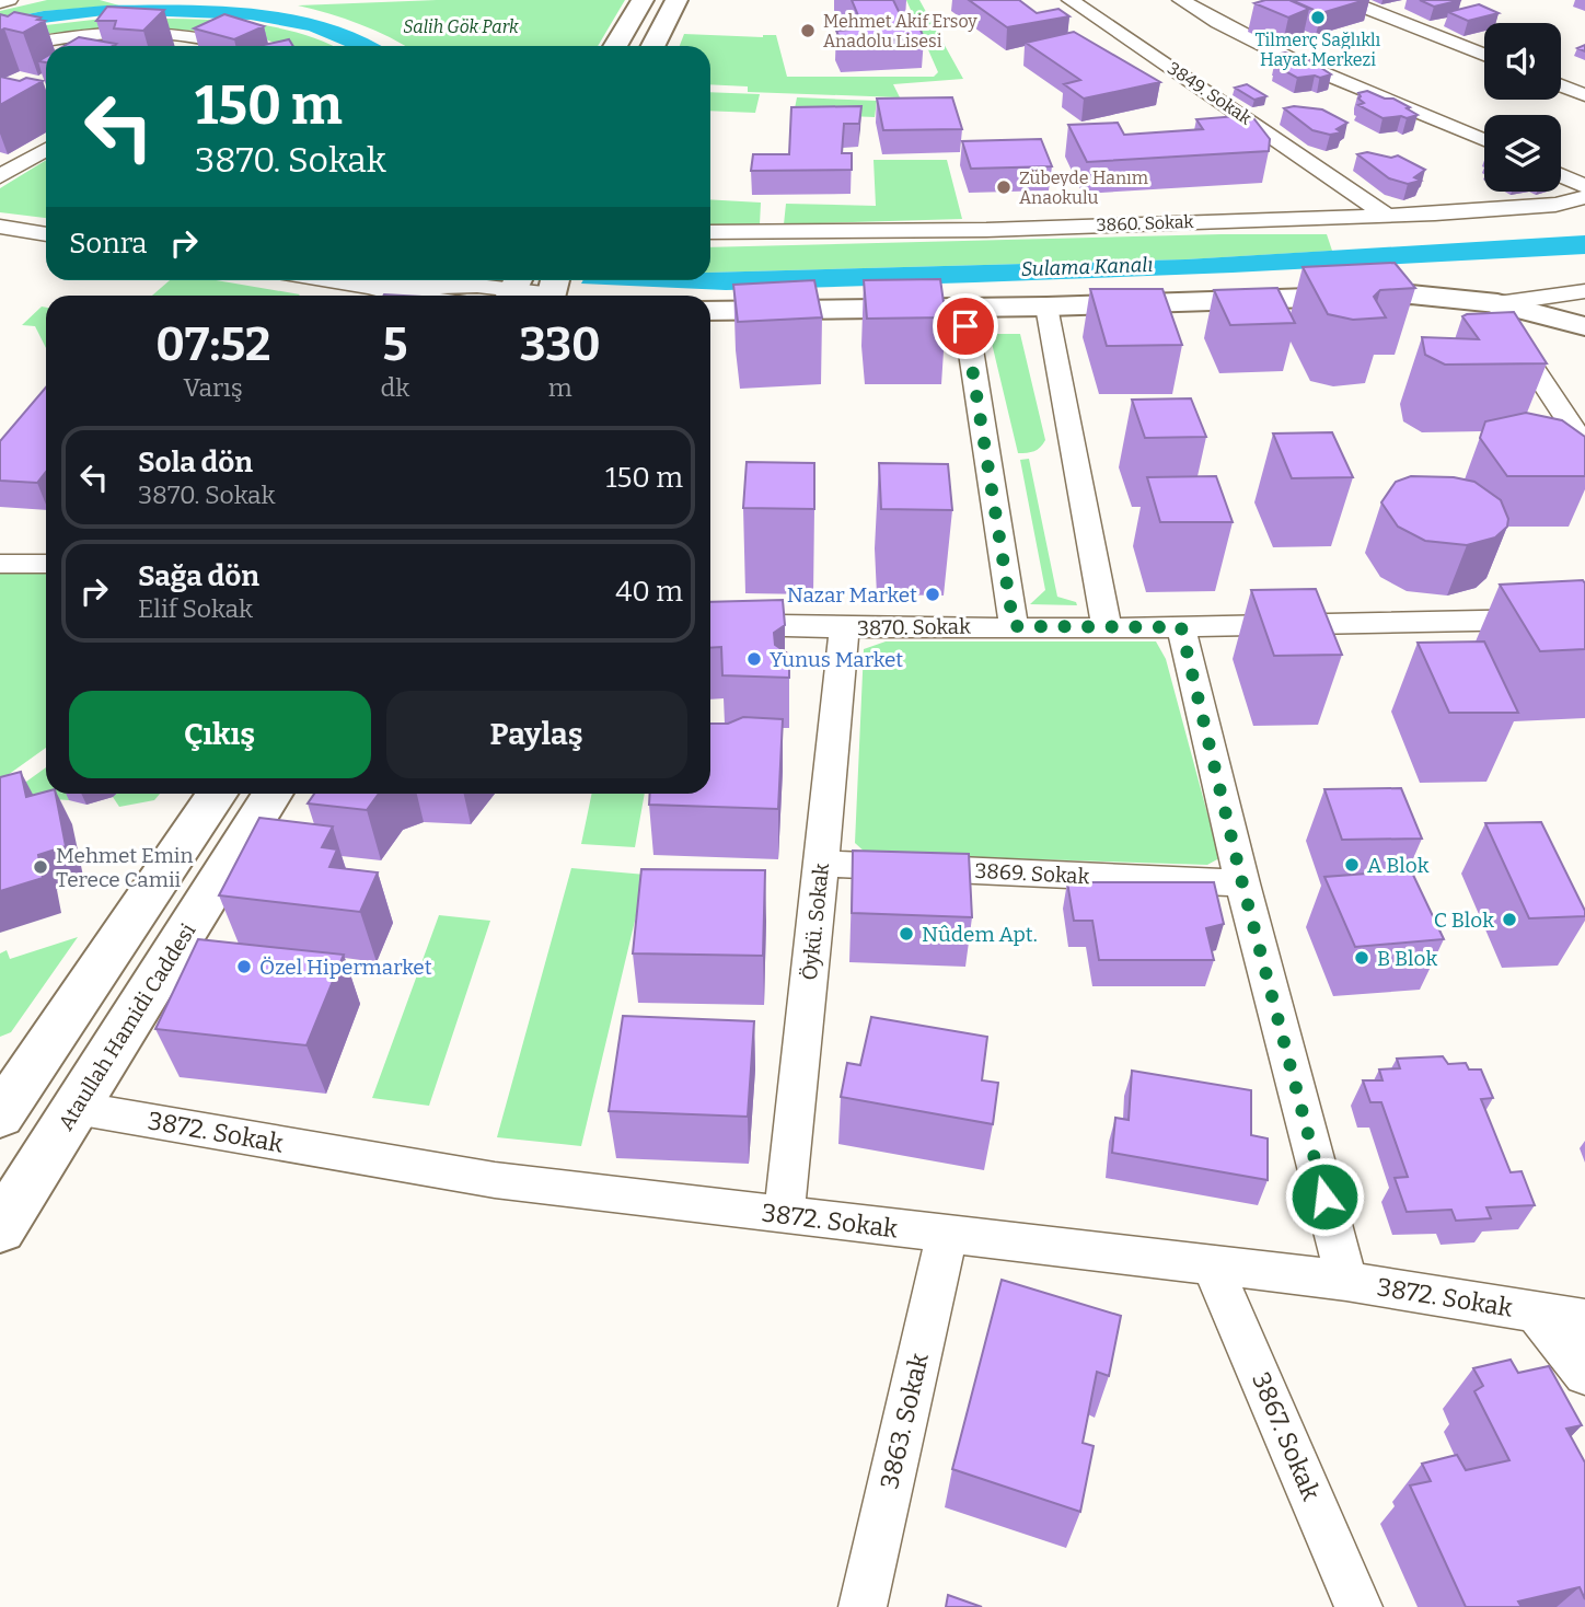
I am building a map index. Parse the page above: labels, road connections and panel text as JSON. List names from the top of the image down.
{
  "streets": {
    "street": [
      "3849. Sokak",
      "3860. Sokak",
      "3870. Sokak",
      "3869. Sokak",
      "Öykü. Sokak",
      "Ataullah Hamidi Caddesi",
      "3872. Sokak",
      "3863. Sokak",
      "3867. Sokak"
    ]
  },
  "crossings": [
    ["3849. Sokak", "3860. Sokak"],
    ["3870. Sokak", "Öykü. Sokak"],
    ["3869. Sokak", "Öykü. Sokak"],
    ["Öykü. Sokak", "3872. Sokak"],
    ["Ataullah Hamidi Caddesi", "3872. Sokak"],
    ["3872. Sokak", "3863. Sokak"],
    ["3872. Sokak", "3867. Sokak"]
  ],
  "water": ["Sulama Kanalı"],
  "parks": ["Salih Gök Park"],
  "places": [
    "Tilmerç Sağlıklı Hayat Merkezi",
    "Mehmet Akif Ersoy Anadolu Lisesi",
    "Zübeyde Hanım Anaokulu",
    "Nazar Market",
    "Yunus Market",
    "A Blok",
    "Mehmet Emin Terece Camii",
    "C Blok",
    "Nûdem Apt.",
    "B Blok",
    "Özel Hipermarket"
  ],
  "page": {
    "turn": ["150 m", "3870. Sokak"],
    "then": "Sonra",
    "eta": [
      "07:52",
      "Varış",
      "5",
      "dk",
      "330",
      "m"
    ],
    "list": [
      {
        "name": "Sola dön",
        "note": "3870. Sokak",
        "value": "150 m"
      },
      {
        "name": "Sağa dön",
        "note": "Elif Sokak",
        "value": "40 m"
      }
    ],
    "buttons": ["Çıkış", "Paylaş"]
  }
}
